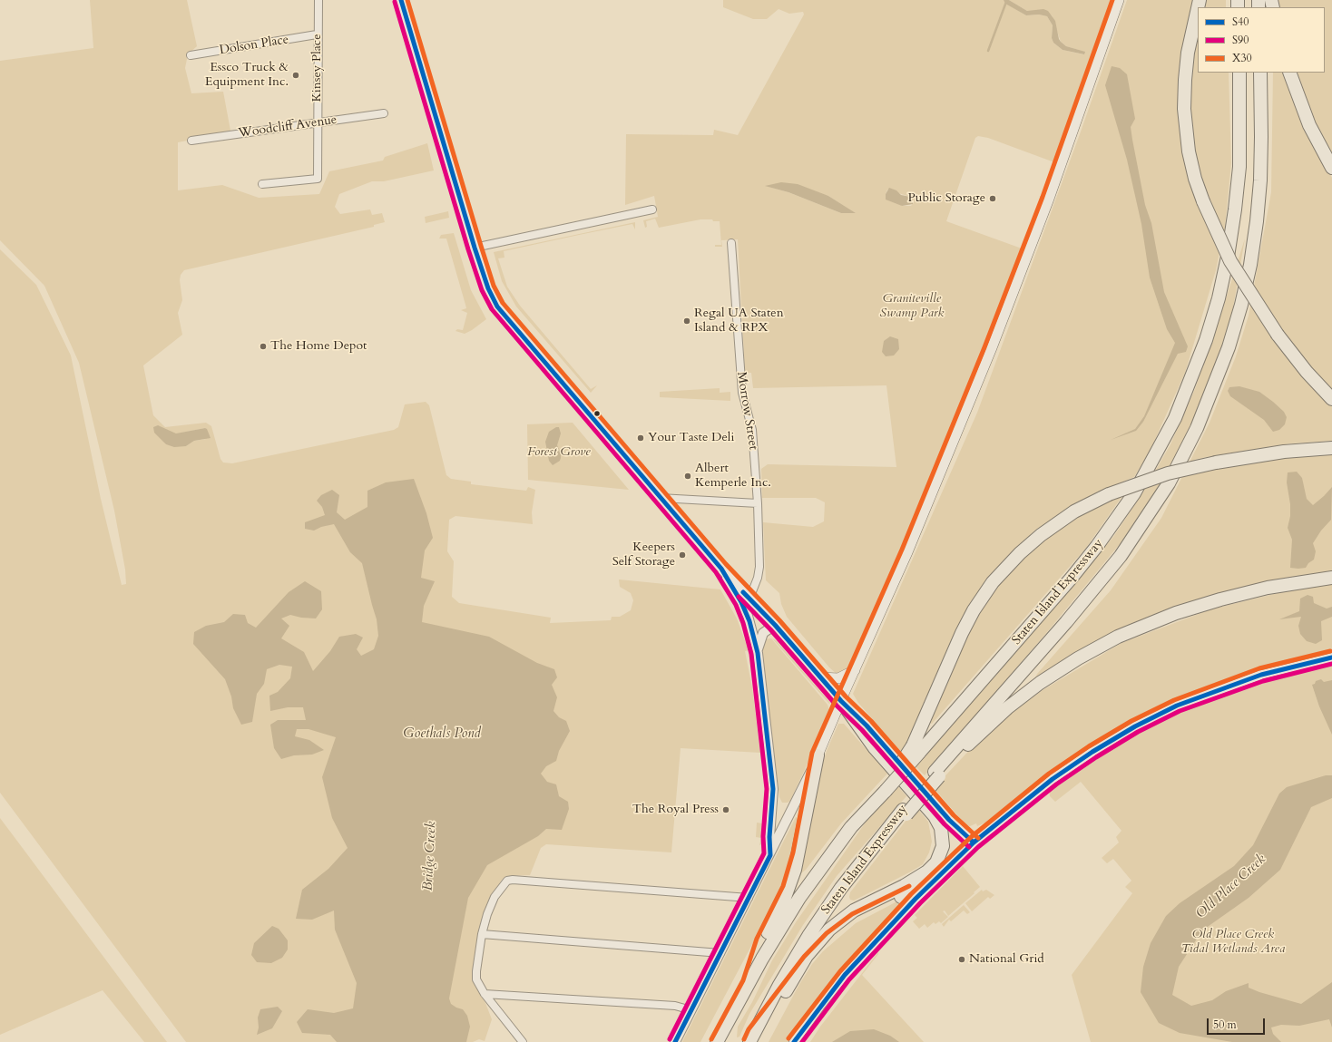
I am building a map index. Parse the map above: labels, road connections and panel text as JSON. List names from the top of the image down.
{
  "streets": {
    "highway": ["Staten Island Expressway"],
    "street": [
      "Dolson Place",
      "Kinsey Place",
      "Woodcliff Avenue",
      "Morrow Street"
    ]
  },
  "crossings": [
    ["Dolson Place", "Kinsey Place"],
    ["Kinsey Place", "Woodcliff Avenue"]
  ],
  "water": ["Goethals Pond", "Bridge Creek", "Old Place Creek"],
  "parks": ["Graniteville Swamp Park", "Forest Grove", "Old Place Creek Tidal Wetlands Area"],
  "places": [
    "Essco Truck & Equipment Inc.",
    "Public Storage",
    "Regal UA Staten Island & RPX",
    "The Home Depot",
    "Your Taste Deli",
    "Albert Kemperle Inc.",
    "Keepers Self Storage",
    "The Royal Press",
    "National Grid"
  ],
  "lines": ["transit line S40", "transit line X30", "transit line S90"],
  "legend": ["S40", "S90", "X30"],
  "scale_bar": "50 m"
}
